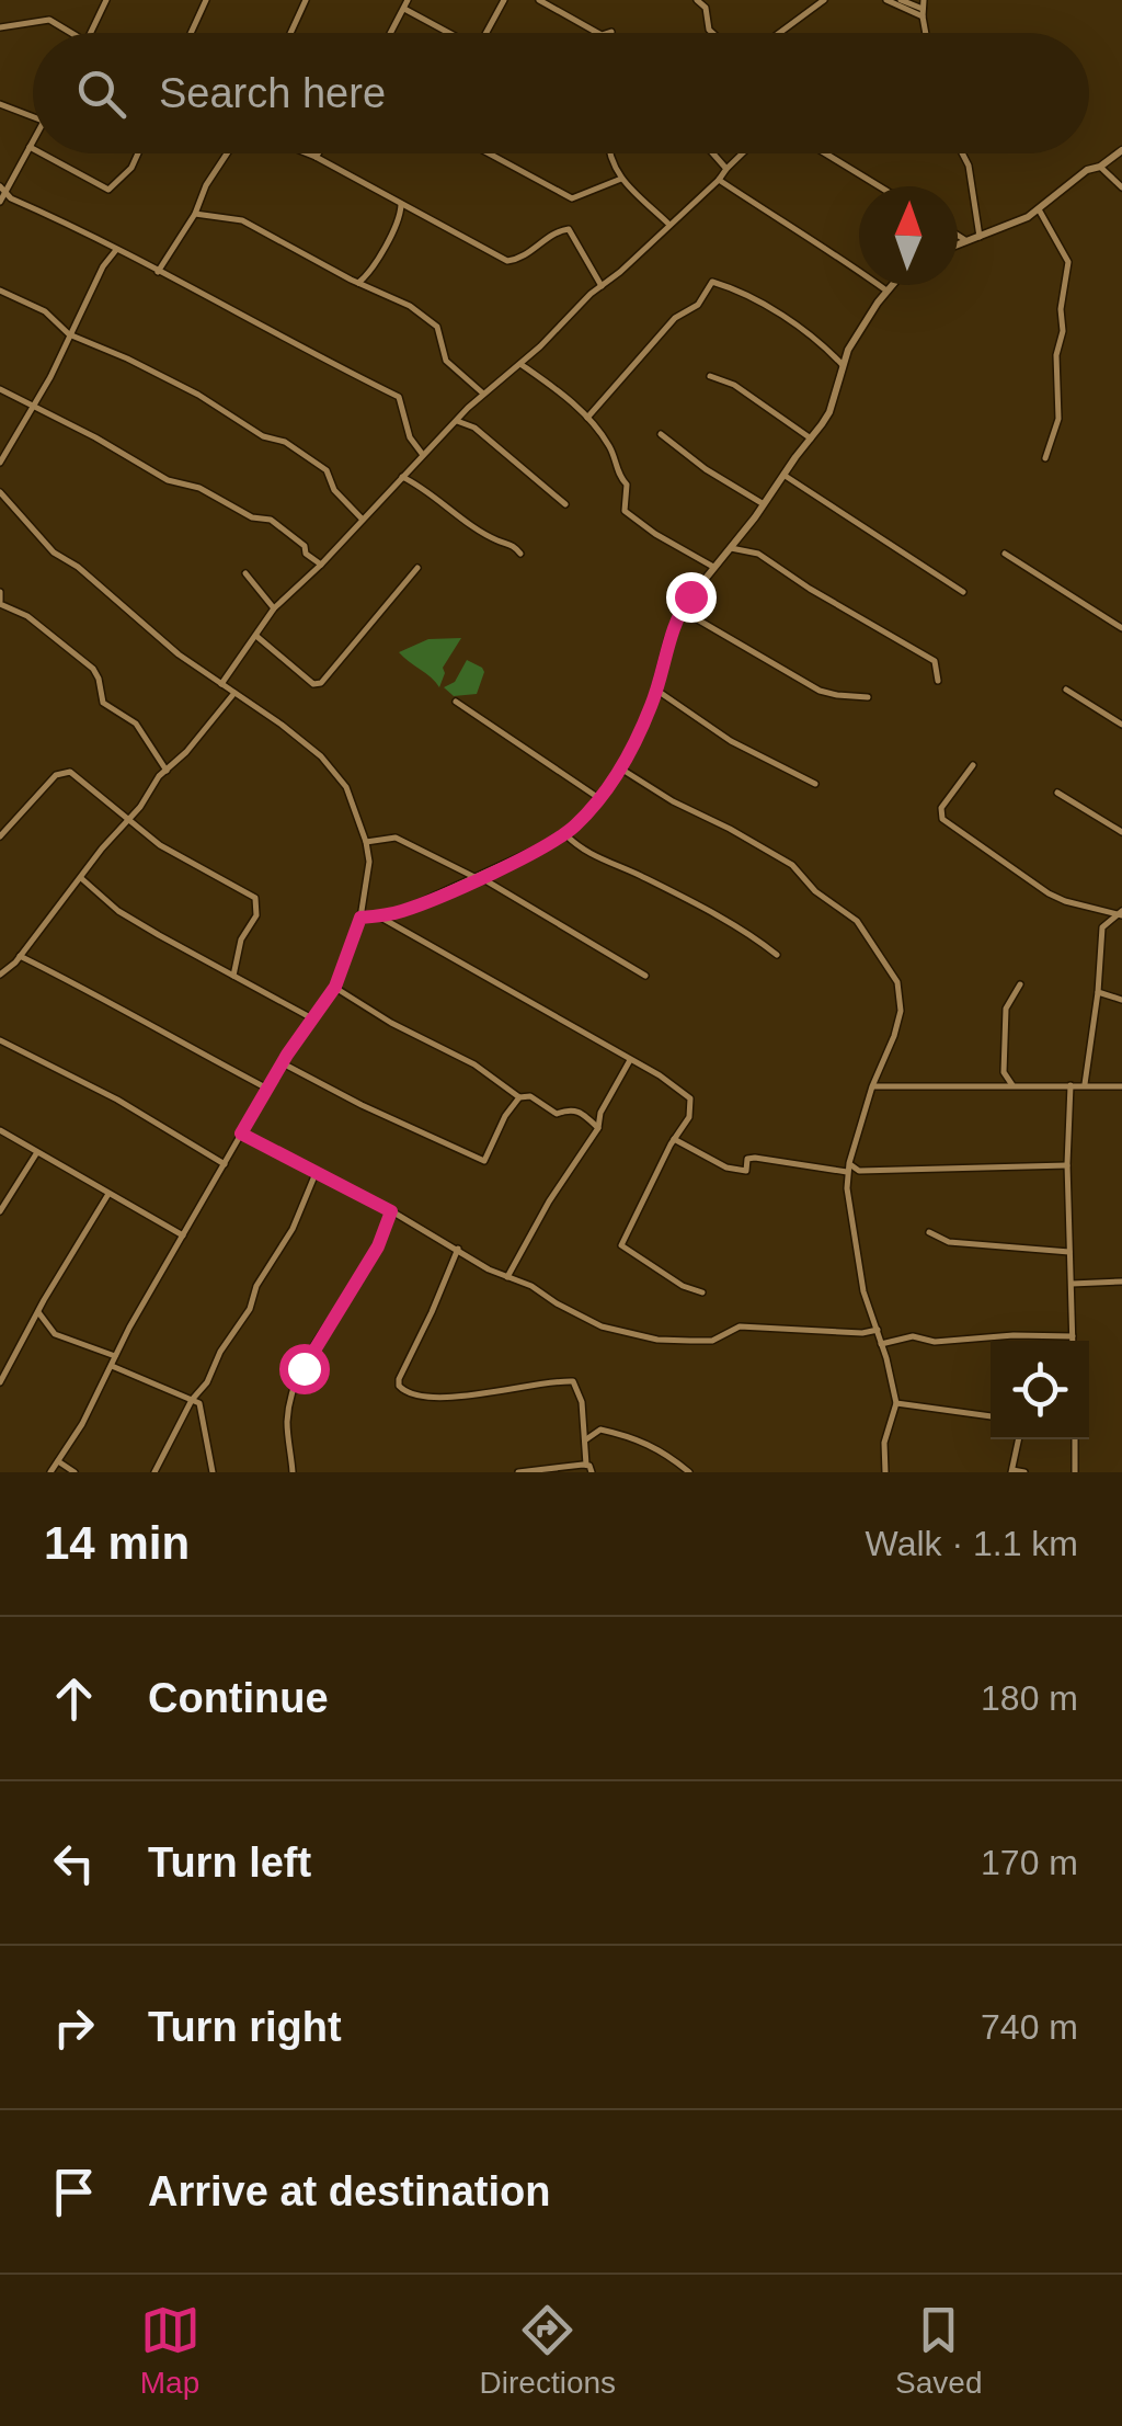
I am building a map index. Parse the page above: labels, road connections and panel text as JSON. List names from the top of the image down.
{
  "north": "top",
  "page": {
    "search": "Search here",
    "heading": ["14 min", "Walk · 1.1 km"],
    "list": [
      ["Continue", "180 m"],
      ["Turn left", "170 m"],
      ["Turn right", "740 m"],
      "Arrive at destination"
    ],
    "nav": ["Map", "Directions", "Saved"]
  }
}
